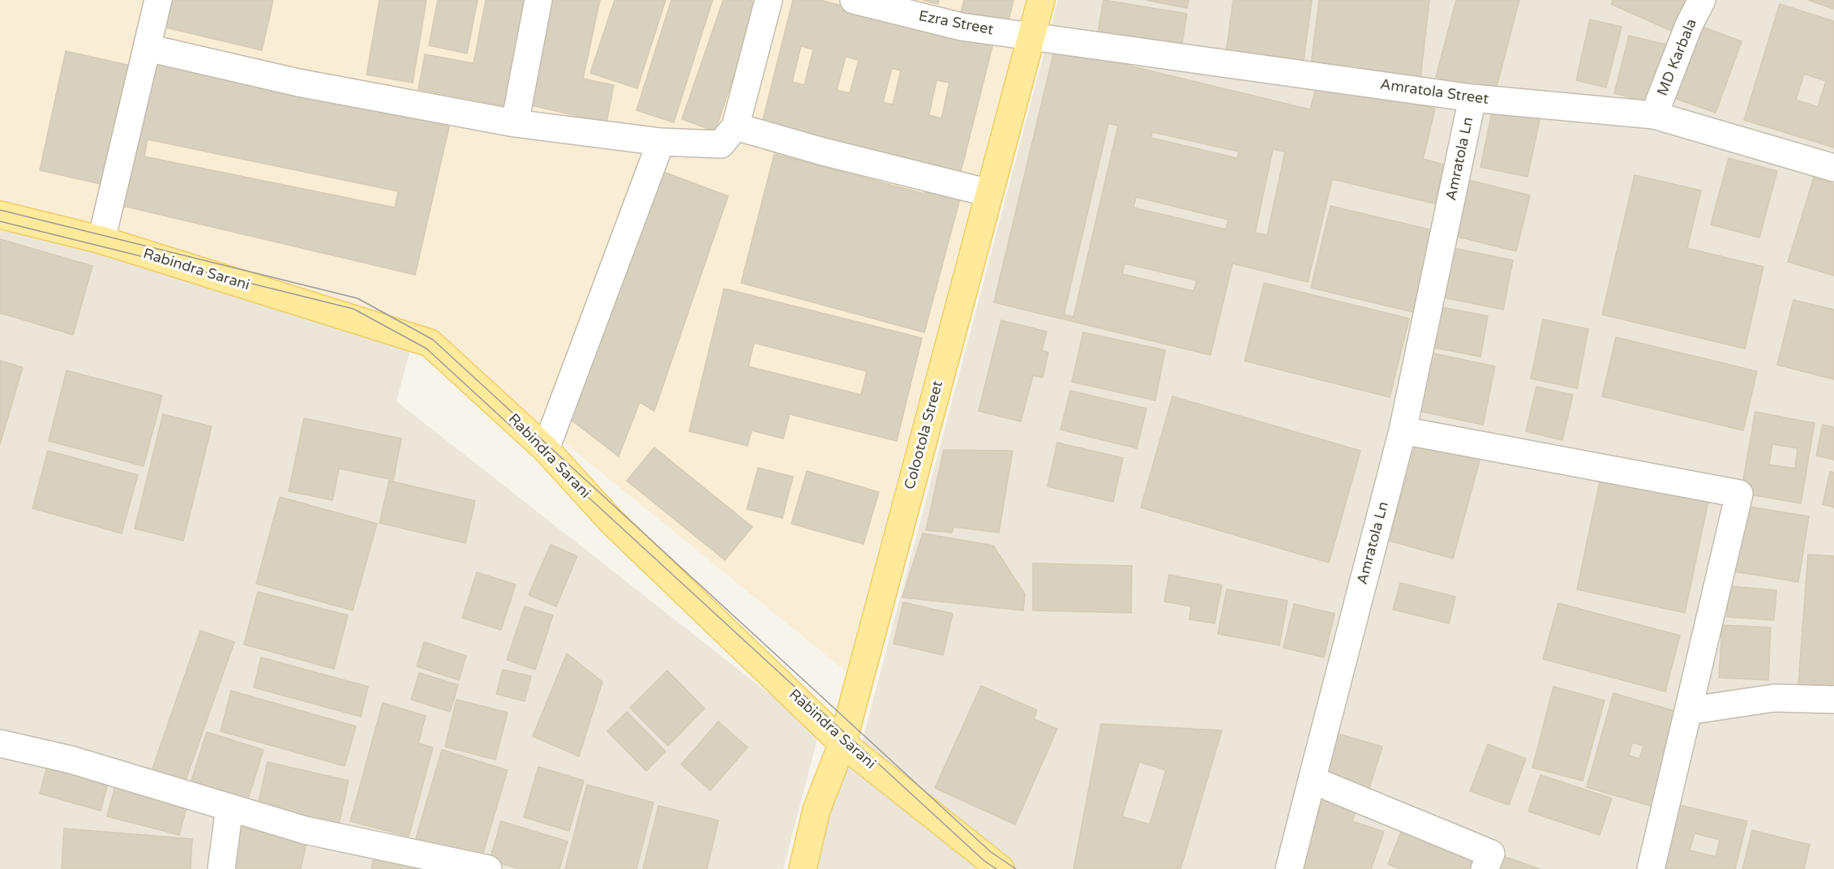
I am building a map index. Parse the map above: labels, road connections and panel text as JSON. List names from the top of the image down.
{
  "streets": {
    "main road": ["Rabindra Sarani", "Colootola Street"],
    "street": [
      "Ezra Street",
      "MD Karbala",
      "Amratola Street",
      "Amratola Ln"
    ]
  },
  "crossings": [
    ["Ezra Street", "Amratola Street"],
    ["Ezra Street", "Colootola Street"],
    ["MD Karbala", "Amratola Street"],
    ["Amratola Street", "Amratola Ln"],
    ["Amratola Street", "Colootola Street"],
    ["Rabindra Sarani", "Colootola Street"]
  ]
}
